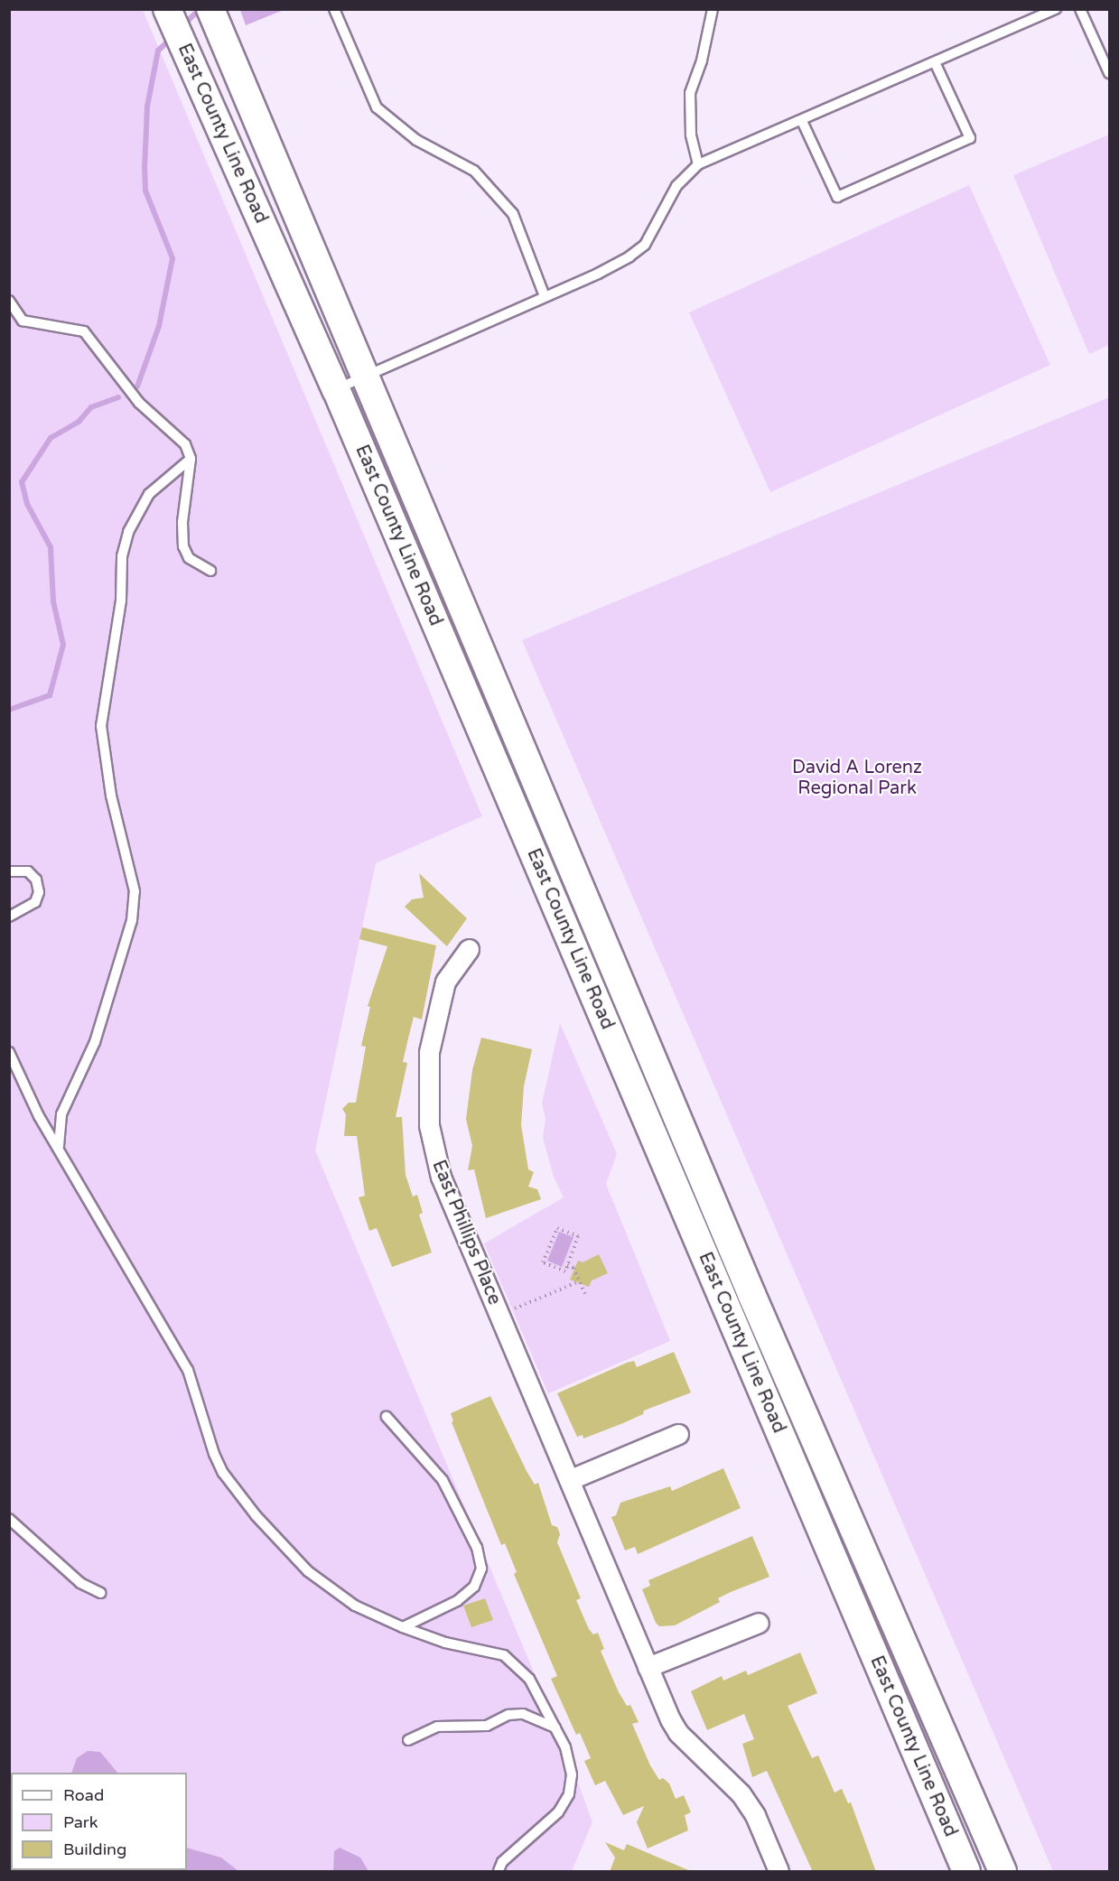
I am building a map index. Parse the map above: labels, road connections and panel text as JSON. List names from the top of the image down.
{
  "streets": {
    "main road": ["East County Line Road"],
    "street": ["East Phillips Place"]
  },
  "parks": ["David A Lorenz Regional Park"],
  "legend": ["Road", "Park", "Building"]
}
